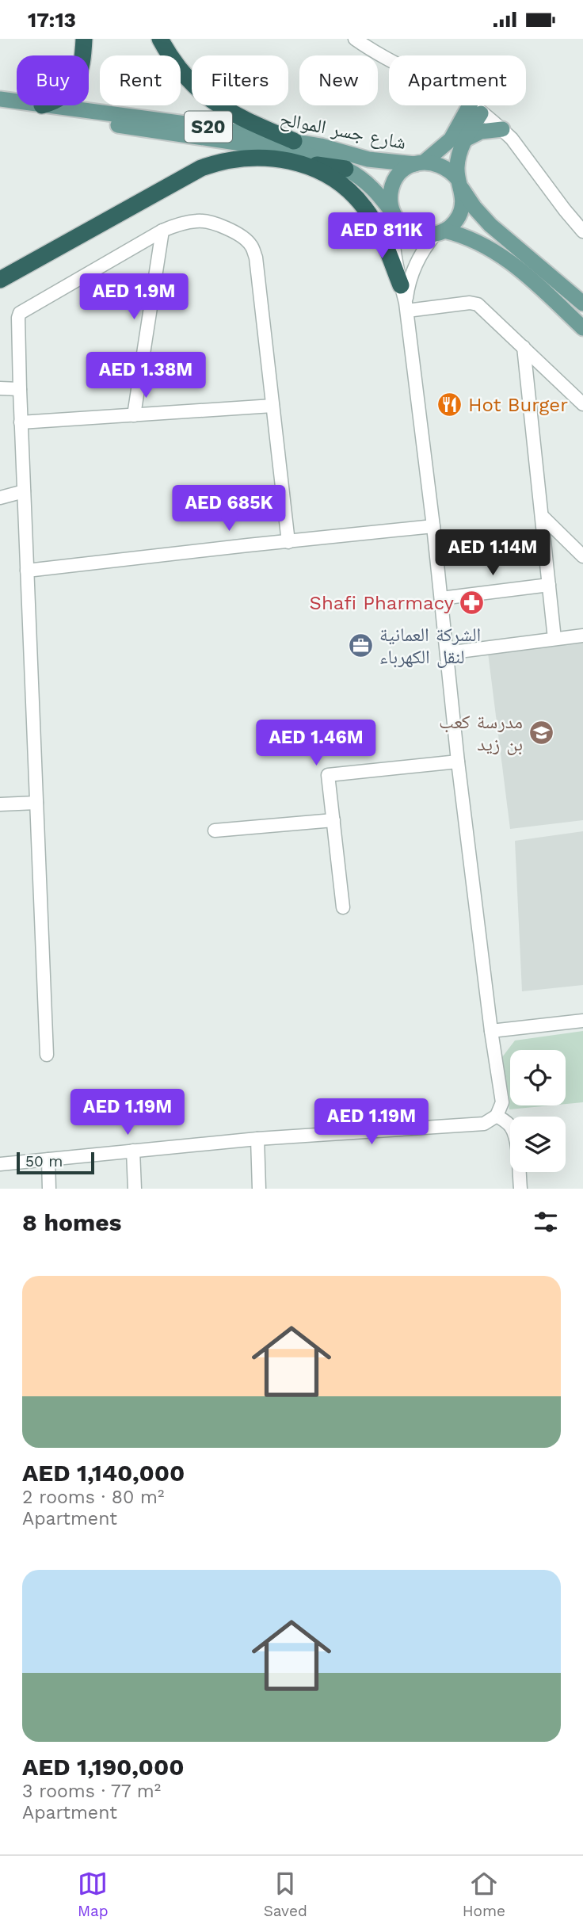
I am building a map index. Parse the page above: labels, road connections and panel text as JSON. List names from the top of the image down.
{
  "streets": {
    "main road": ["S20", "شارع جسر الموالح"]
  },
  "crossings": [
    ["S20", "شارع جسر الموالح"]
  ],
  "places": {
    "restaurant": ["Hot Burger"],
    "pharmacy": ["Shafi Pharmacy"],
    "office": ["الشرکة العمانیة لنقل الکهرباء"],
    "school or university": ["مدرسة كعب بن زيد"]
  },
  "scale_bar": "50 m",
  "page": {
    "status": "17:13",
    "chip": [
      "Buy",
      "Rent",
      "Filters",
      "New",
      "Apartment"
    ],
    "price": [
      "AED 811K",
      "AED 1.9M",
      "AED 1.38M",
      "AED 685K",
      "AED 1.14M",
      "AED 1.46M",
      "AED 1.19M",
      "AED 1.19M"
    ],
    "scale": "50 m",
    "heading": "8 homes",
    "list": [
      {
        "name": "AED 1,140,000",
        "note": "2 rooms · 80 m² · Apartment"
      },
      {
        "name": "AED 1,190,000",
        "note": "3 rooms · 77 m² · Apartment"
      }
    ],
    "tabs": ["Map", "Saved", "Home"]
  }
}
